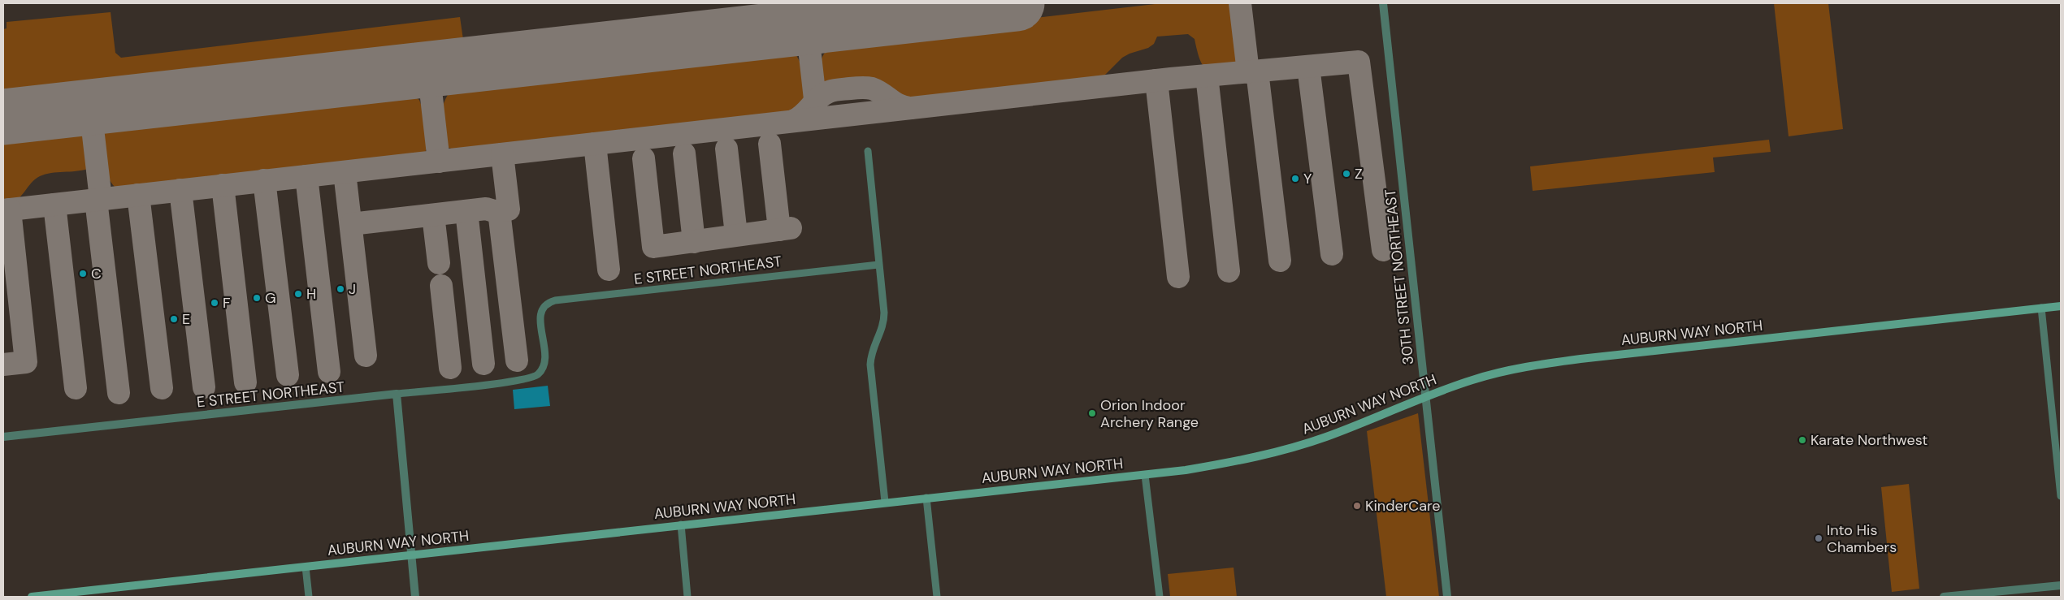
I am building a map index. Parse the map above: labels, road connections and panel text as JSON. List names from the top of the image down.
{
  "streets": {
    "main road": ["AUBURN WAY NORTH"],
    "street": ["E STREET NORTHEAST", "30TH STREET NORTHEAST"]
  },
  "crossings": [
    ["30TH STREET NORTHEAST", "AUBURN WAY NORTH"]
  ],
  "places": [
    "Z",
    "Y",
    "C",
    "J",
    "H",
    "G",
    "F",
    "E",
    "Orion Indoor Archery Range",
    "Karate Northwest",
    "KinderCare",
    "Into His Chambers"
  ]
}
